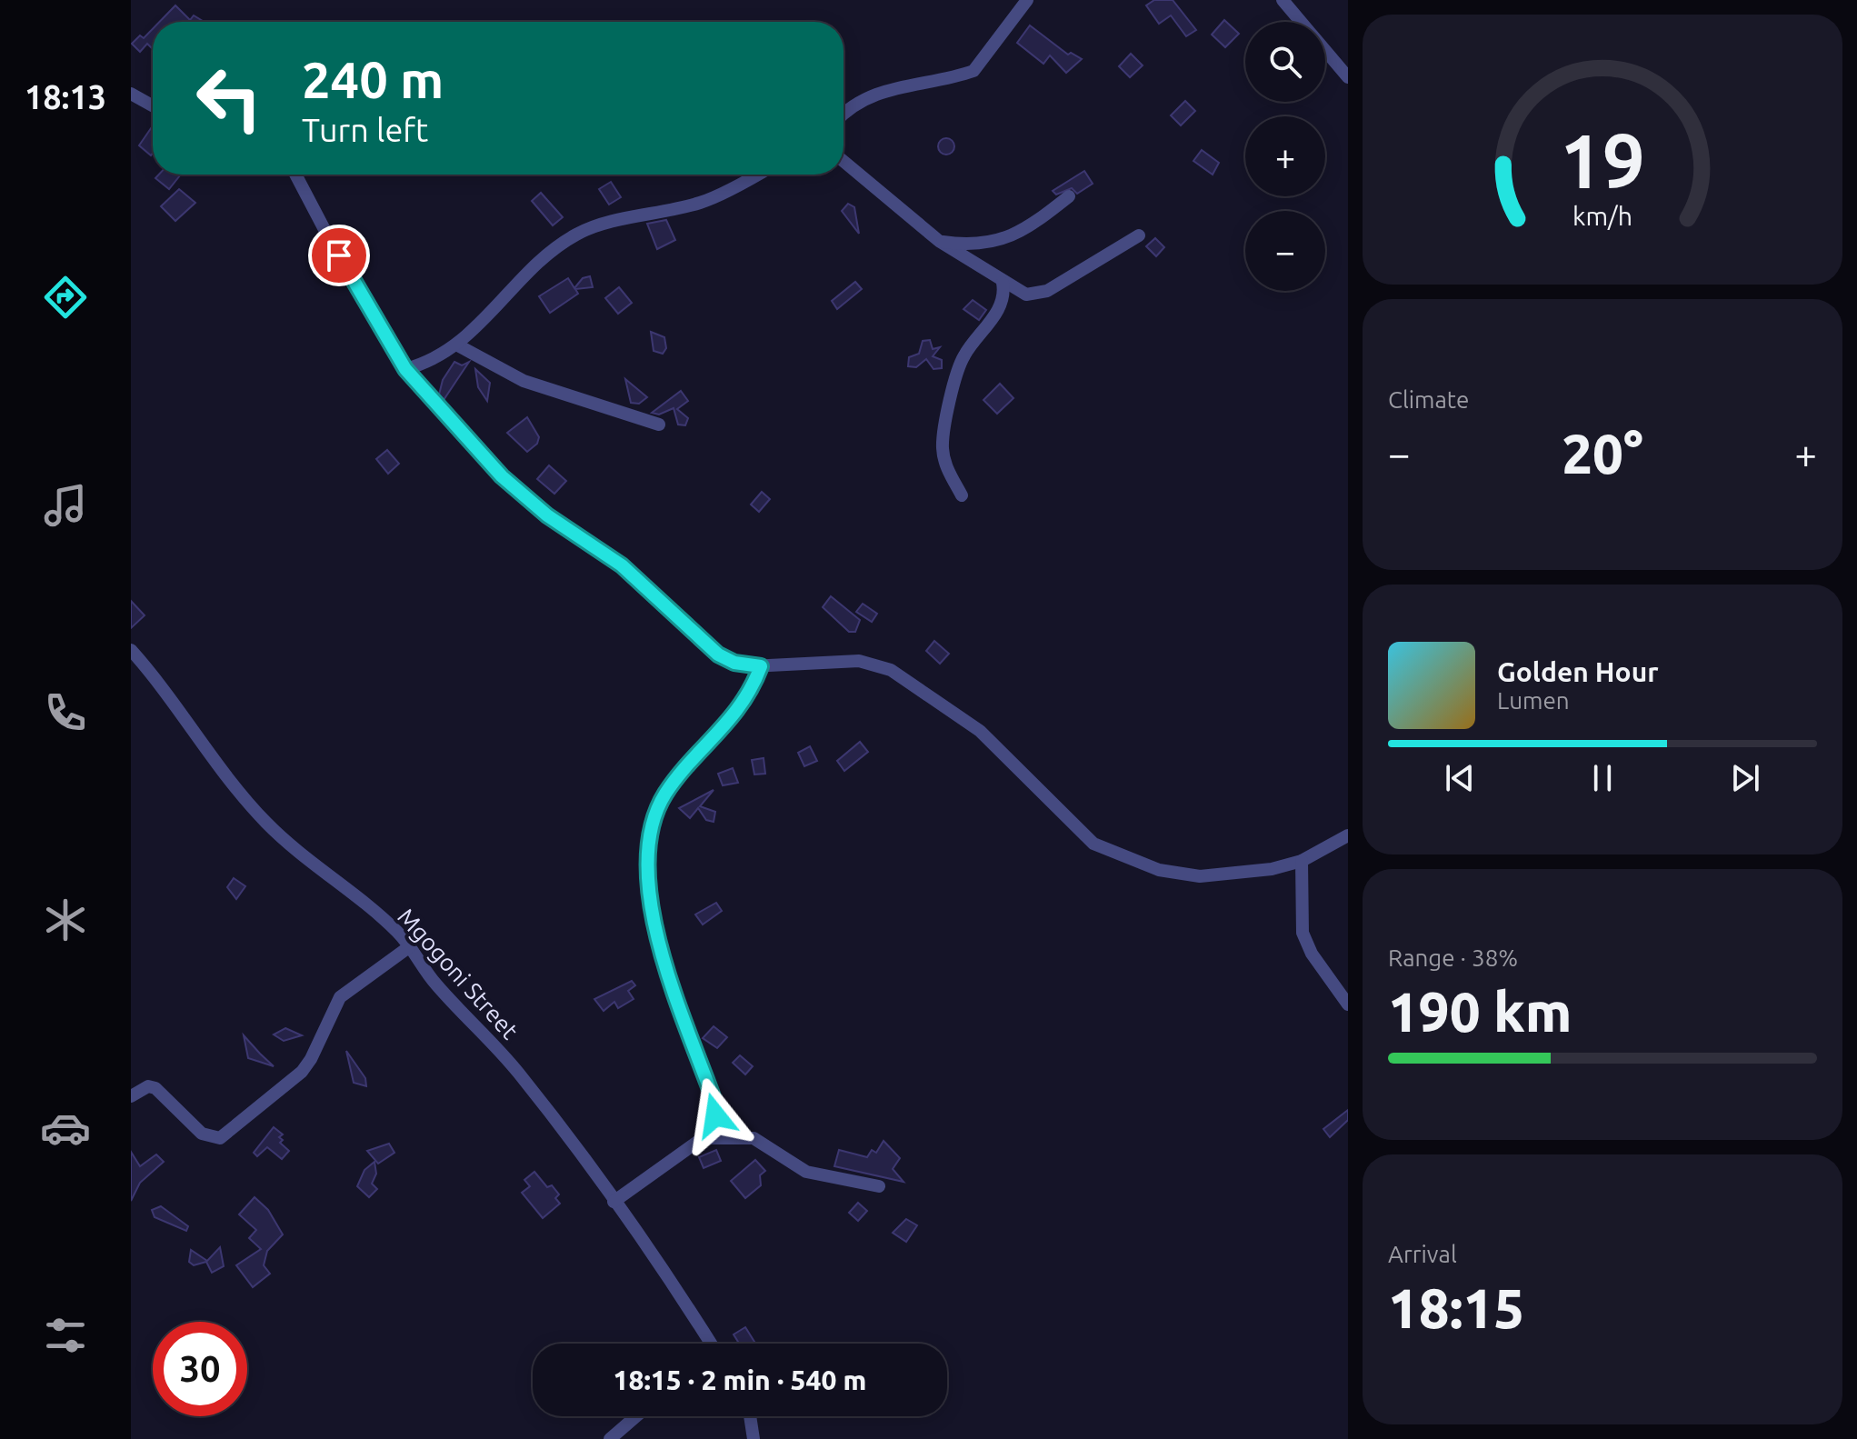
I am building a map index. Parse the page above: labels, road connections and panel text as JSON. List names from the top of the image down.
{
  "streets": {
    "street": ["Mgogoni Street"]
  },
  "page": {
    "tabs": "18:13",
    "map_buttons": ["+", "−"],
    "turn": ["240 m", "Turn left"],
    "tile": [
      "Climate",
      ["Range · 38%", "190 km"],
      ["Arrival", "18:15"]
    ],
    "heat": ["−", "20°", "+"],
    "song": ["Golden Hour", "Lumen"],
    "limit": "30",
    "trip": "18:15 · 2 min · 540 m",
    "gauge": ["19", "km/h"]
  }
}
